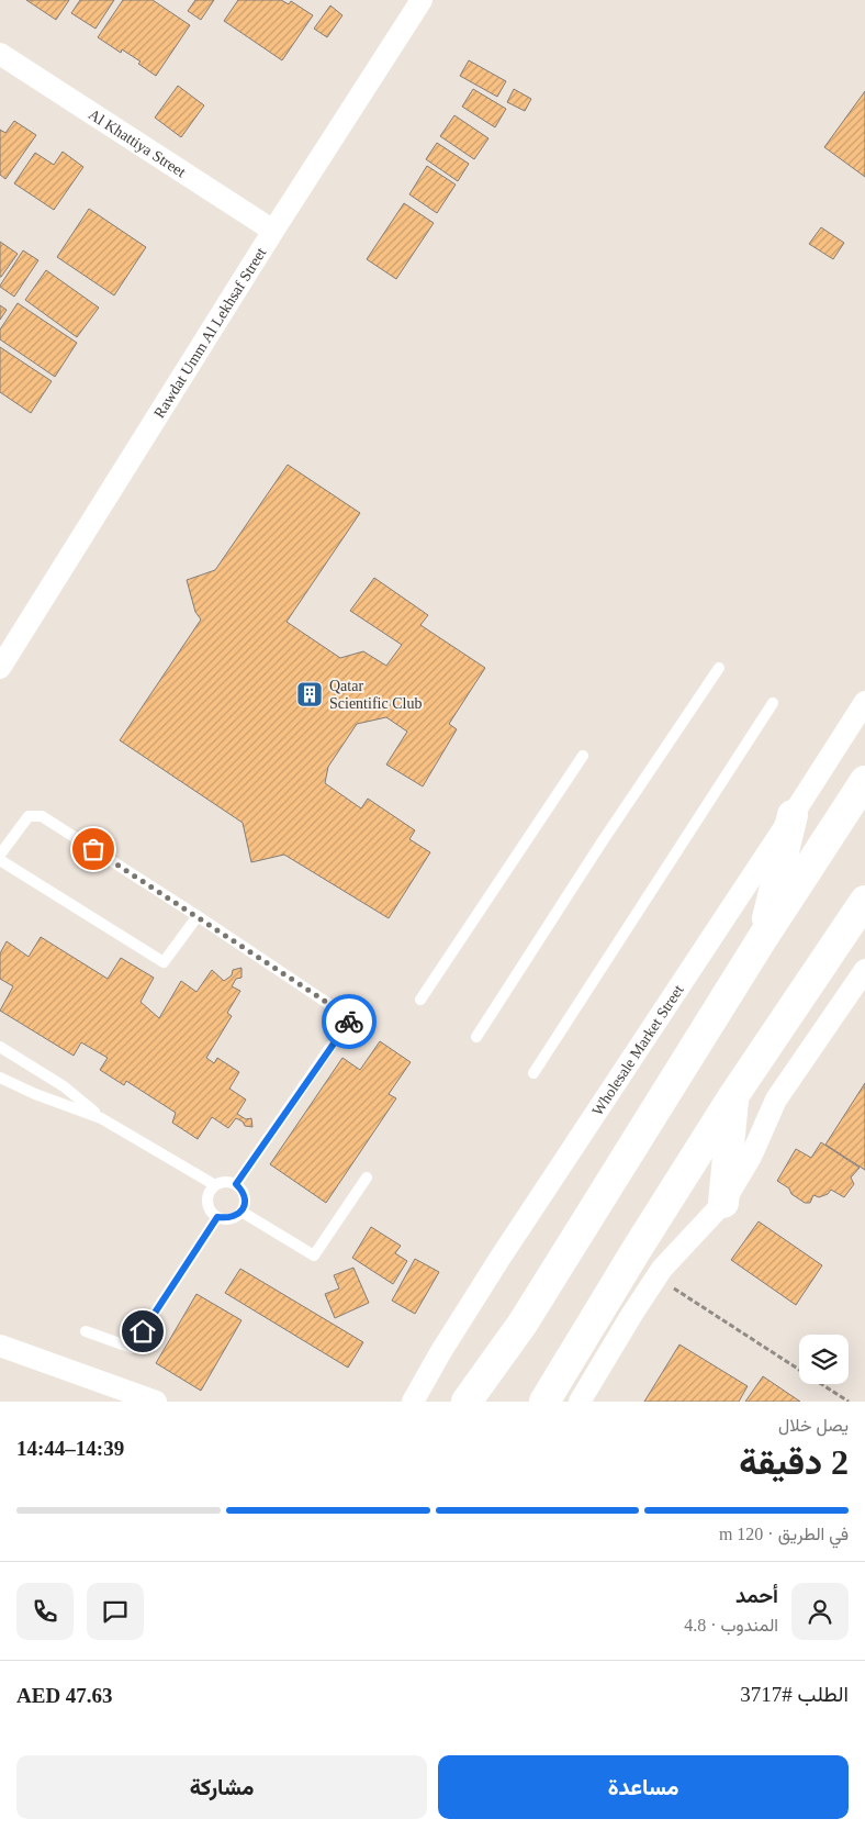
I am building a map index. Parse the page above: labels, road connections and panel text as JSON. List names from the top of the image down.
{
  "streets": {
    "street": ["Al Khattiya Street", "Rawdat Umm Al Lekhsaf Street", "Wholesale Market Street"]
  },
  "crossings": [
    ["Al Khattiya Street", "Rawdat Umm Al Lekhsaf Street"]
  ],
  "places": {
    "building": ["Qatar Scientific Club"]
  },
  "page": {
    "heading": ["2 دقيقة", "يصل خلال", "14:39–14:44"],
    "panel": [
      "أحمد",
      "المندوب · 4.8",
      "الطلب #3717",
      "AED 47.63"
    ],
    "bar": "في الطريق · 120 m",
    "buttons": ["مساعدة", "مشاركة"]
  }
}
